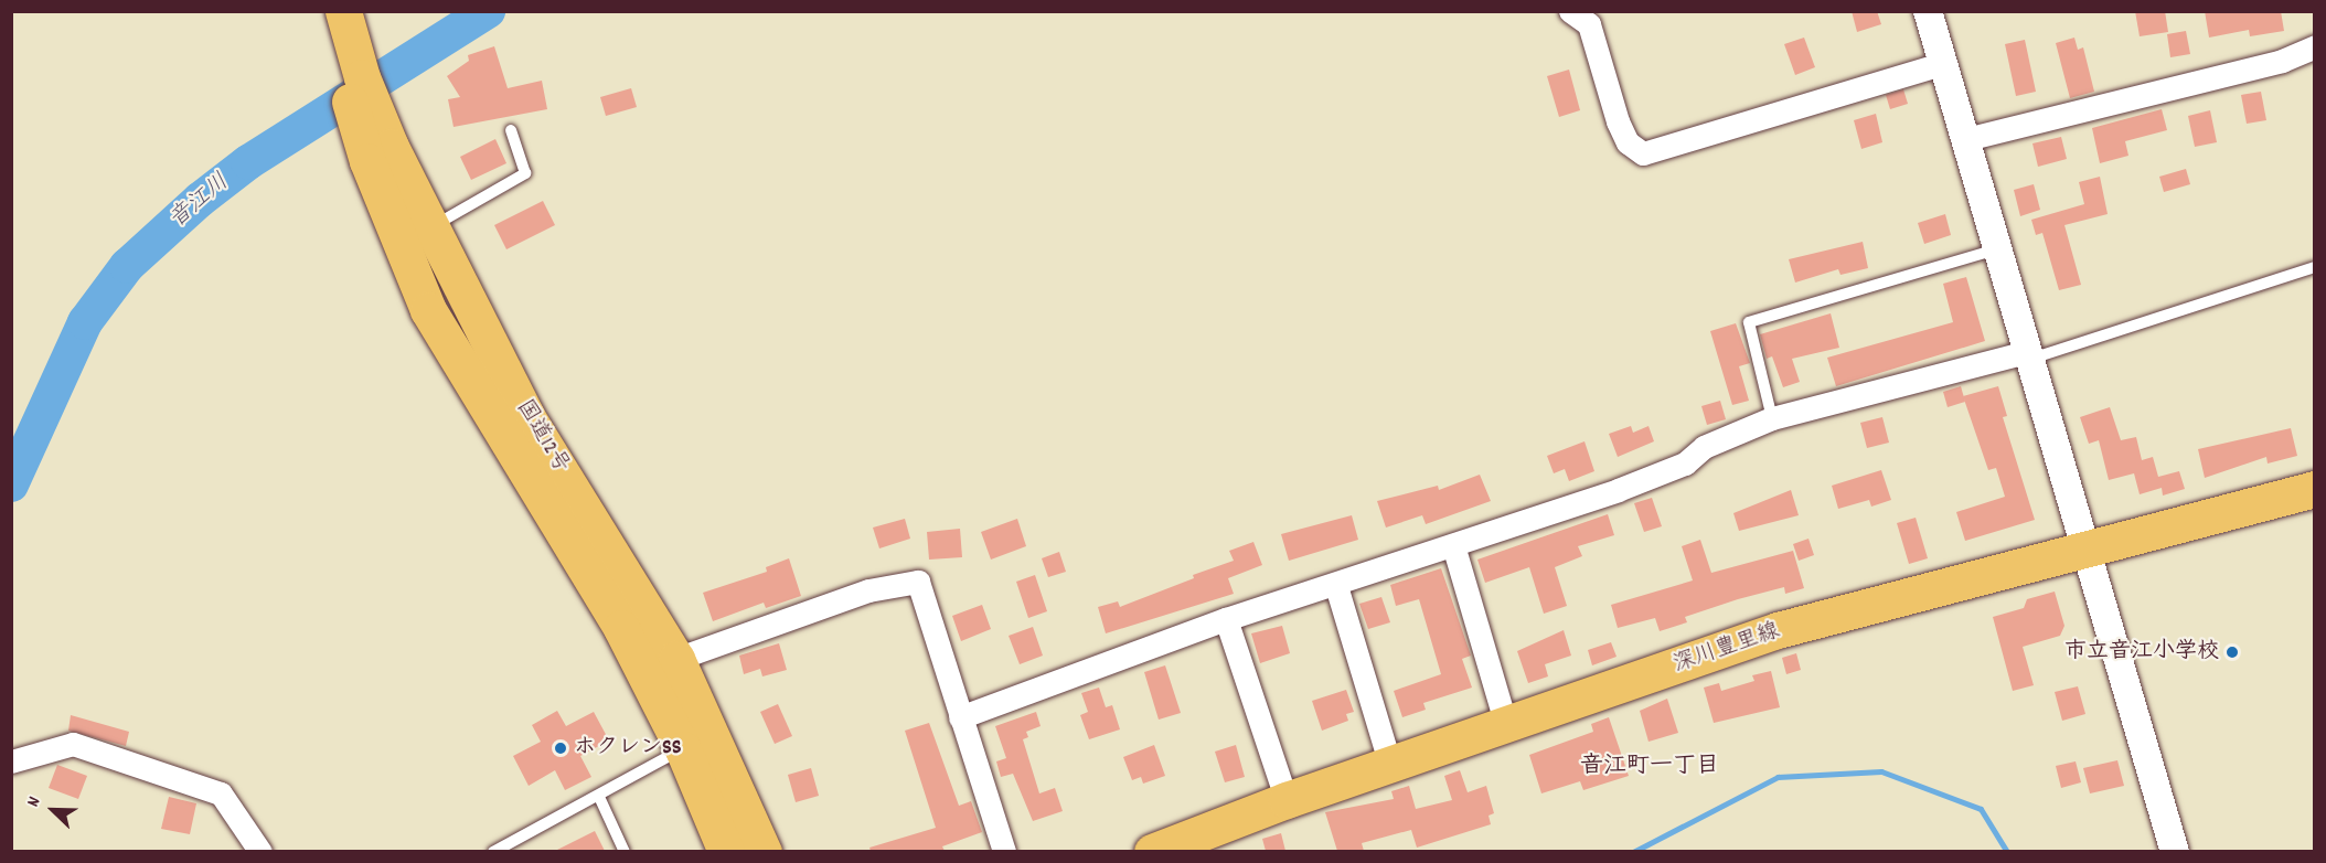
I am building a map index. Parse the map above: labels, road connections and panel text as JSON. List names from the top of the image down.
{
  "streets": {
    "main road": ["国道12号", "深川豊里線"]
  },
  "districts": ["音江町一丁目"],
  "water": ["音江川"],
  "places": ["市立音江小学校", "ホクレンSS"],
  "north": "top left"
}
